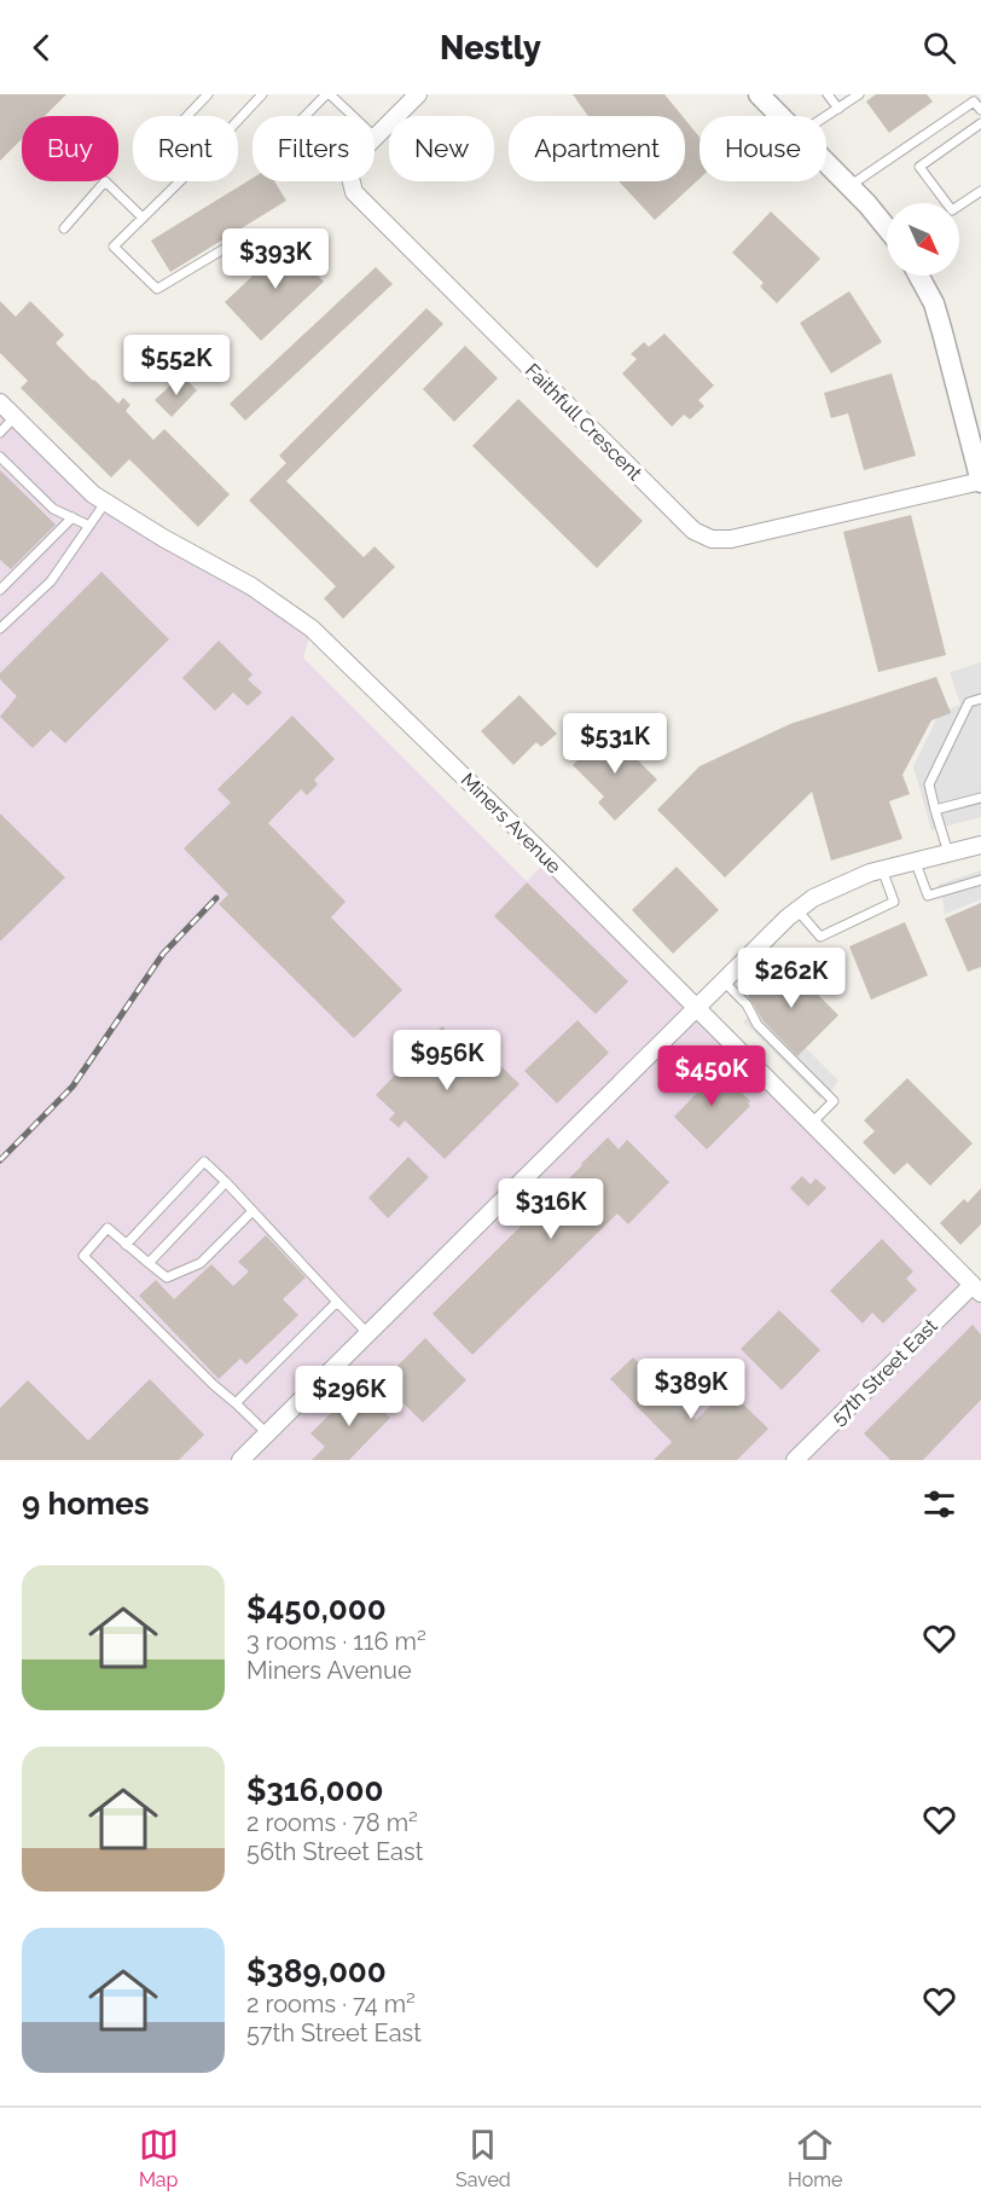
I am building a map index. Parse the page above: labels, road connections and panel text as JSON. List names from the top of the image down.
{
  "streets": {
    "street": ["Faithfull Crescent", "Miners Avenue", "57th Street East"]
  },
  "crossings": [
    ["Miners Avenue", "57th Street East"]
  ],
  "north": "bottom right",
  "page": {
    "header": "Nestly",
    "chip": [
      "Buy",
      "Rent",
      "Filters",
      "New",
      "Apartment",
      "House"
    ],
    "price": [
      "$393K",
      "$552K",
      "$531K",
      "$262K",
      "$956K",
      "$450K",
      "$316K",
      "$389K",
      "$296K"
    ],
    "heading": "9 homes",
    "list": [
      {
        "name": "$450,000",
        "note": "3 rooms · 116 m² · Miners Avenue"
      },
      {
        "name": "$316,000",
        "note": "2 rooms · 78 m² · 56th Street East"
      },
      {
        "name": "$389,000",
        "note": "2 rooms · 74 m² · 57th Street East"
      }
    ],
    "tabs": ["Map", "Saved", "Home"]
  }
}
